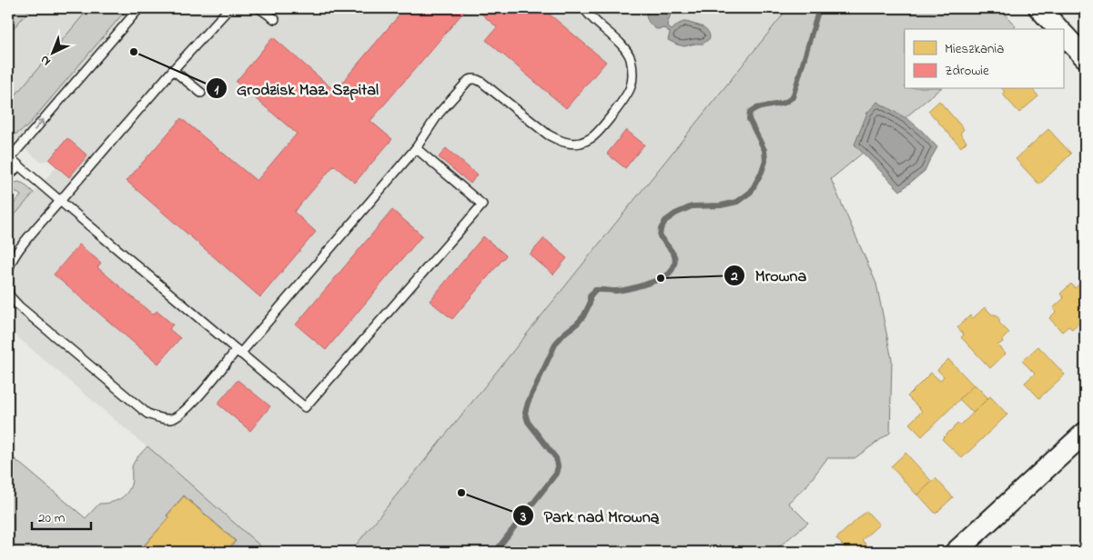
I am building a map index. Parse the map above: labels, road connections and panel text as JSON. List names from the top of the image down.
{
  "places": ["Grodzisk Maz. Szpital", "Mrowna", "Park nad Mrowną"],
  "legend": ["Mieszkania", "Zdrowie"],
  "scale_bar": "20 m",
  "north": "bottom left"
}
